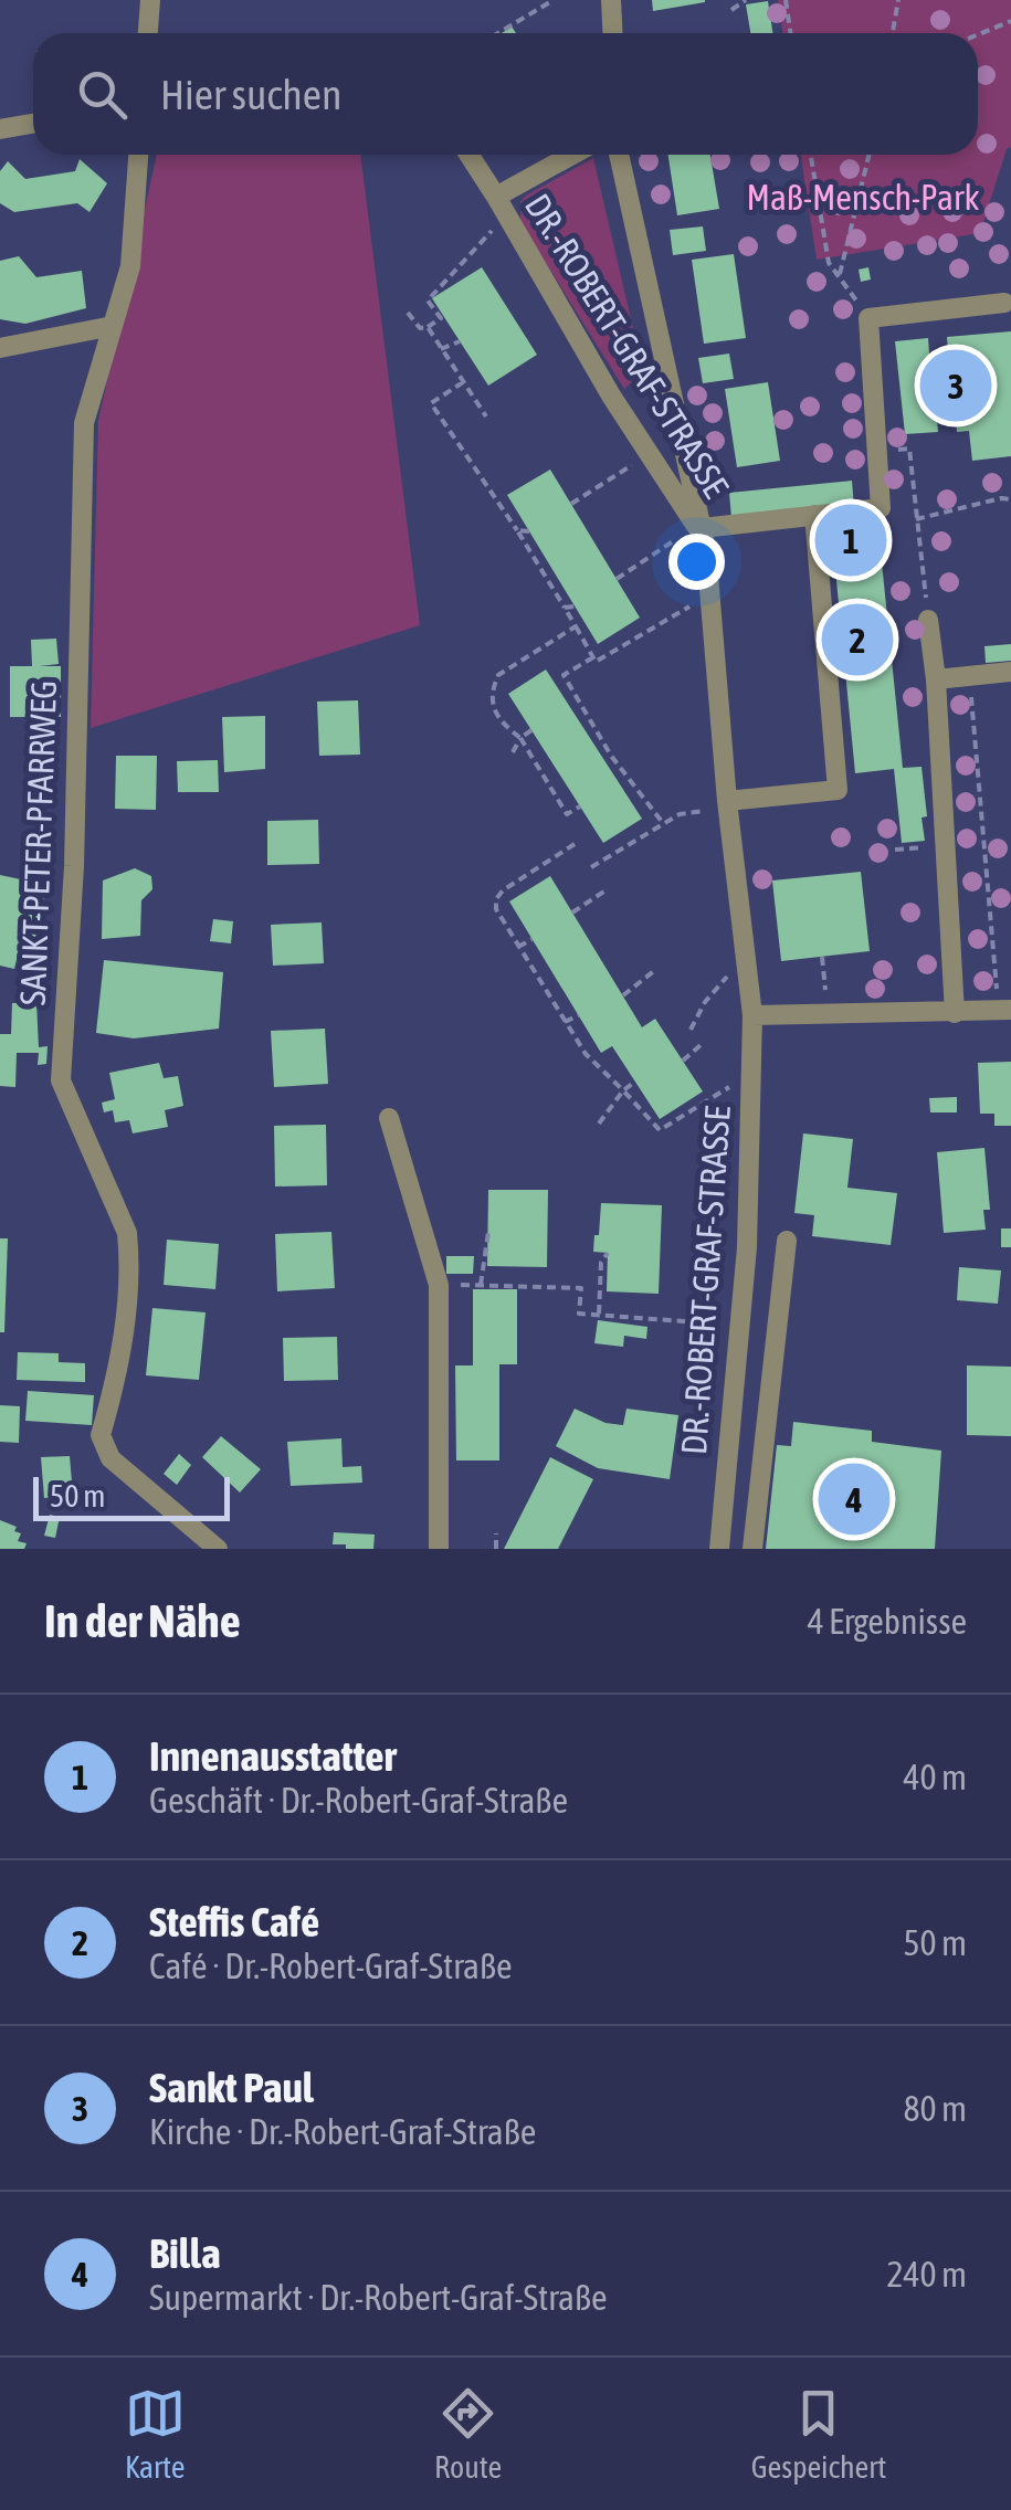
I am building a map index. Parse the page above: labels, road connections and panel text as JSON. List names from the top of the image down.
{
  "streets": {
    "street": ["DR.-ROBERT-GRAF-STRASSE", "SANKT-PETER-PFARRWEG"]
  },
  "parks": ["Maß-Mensch-Park"],
  "scale_bar": "50 m",
  "page": {
    "search": "Hier suchen",
    "pins": [
      "3",
      "1",
      "2",
      "4"
    ],
    "scale": "50 m",
    "heading": ["In der Nähe", "4 Ergebnisse"],
    "list": [
      {
        "mark": "1",
        "name": "Innenausstatter",
        "note": "Geschäft · Dr.-Robert-Graf-Straße",
        "value": "40 m"
      },
      {
        "mark": "2",
        "name": "Steffis Café",
        "note": "Café · Dr.-Robert-Graf-Straße",
        "value": "50 m"
      },
      {
        "mark": "3",
        "name": "Sankt Paul",
        "note": "Kirche · Dr.-Robert-Graf-Straße",
        "value": "80 m"
      },
      {
        "mark": "4",
        "name": "Billa",
        "note": "Supermarkt · Dr.-Robert-Graf-Straße",
        "value": "240 m"
      }
    ],
    "nav": ["Karte", "Route", "Gespeichert"]
  }
}
